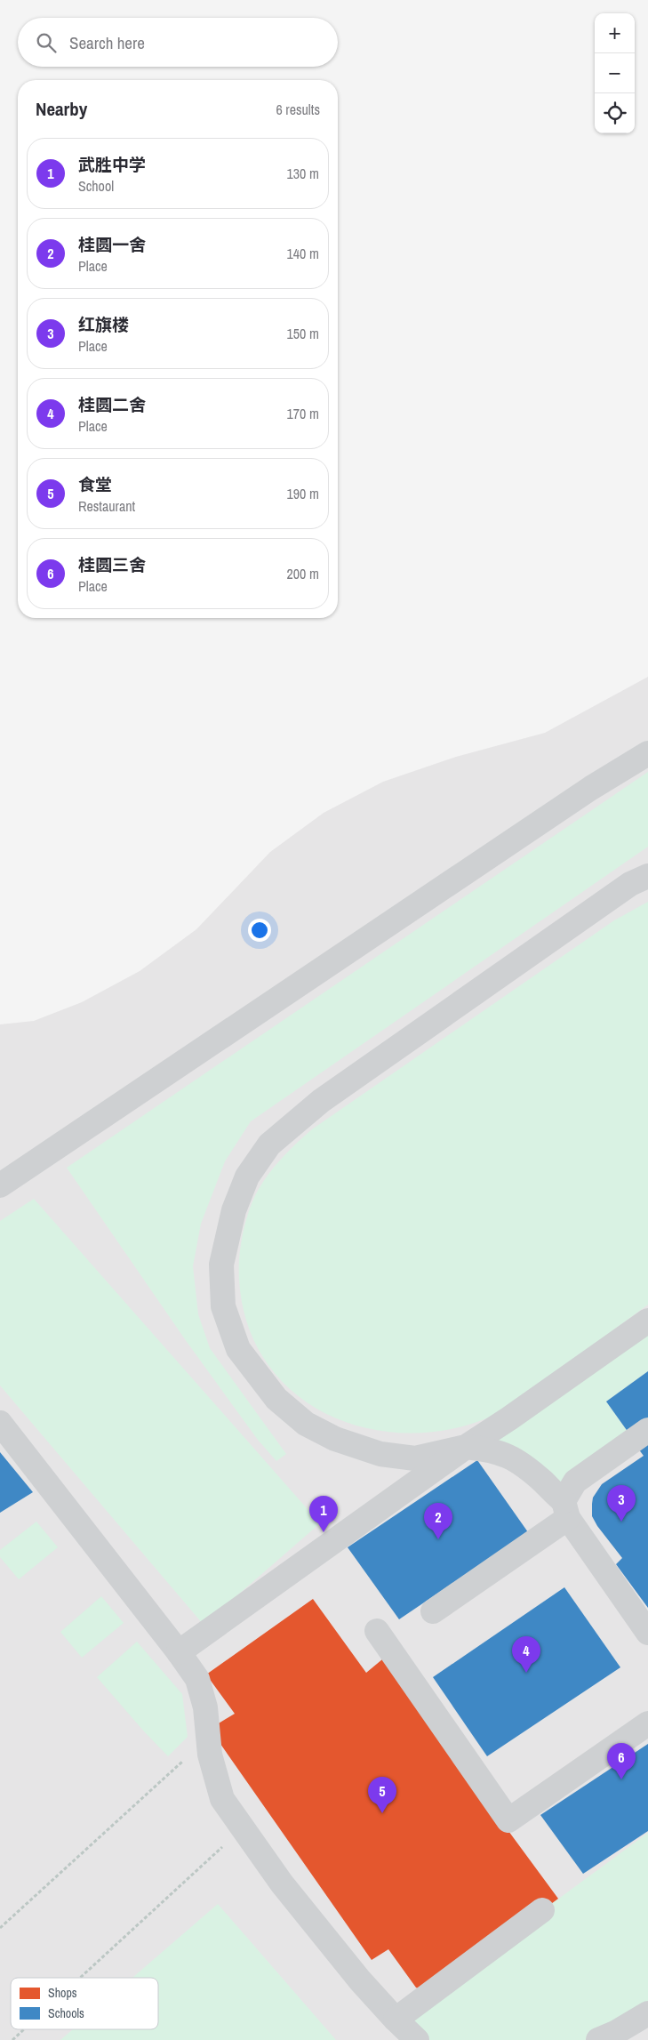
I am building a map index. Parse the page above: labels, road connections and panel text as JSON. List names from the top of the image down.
{
  "legend": ["Shops", "Schools"],
  "page": {
    "map_buttons": ["+", "−"],
    "search": "Search here",
    "heading": ["Nearby", "6 results"],
    "list": [
      {
        "mark": "1",
        "name": "武胜中学",
        "note": "School",
        "value": "130 m"
      },
      {
        "mark": "2",
        "name": "桂圆一舍",
        "note": "Place",
        "value": "140 m"
      },
      {
        "mark": "3",
        "name": "红旗楼",
        "note": "Place",
        "value": "150 m"
      },
      {
        "mark": "4",
        "name": "桂圆二舍",
        "note": "Place",
        "value": "170 m"
      },
      {
        "mark": "5",
        "name": "食堂",
        "note": "Restaurant",
        "value": "190 m"
      },
      {
        "mark": "6",
        "name": "桂圆三舍",
        "note": "Place",
        "value": "200 m"
      }
    ],
    "pins": [
      "3",
      "1",
      "2",
      "4",
      "6",
      "5"
    ]
  }
}
